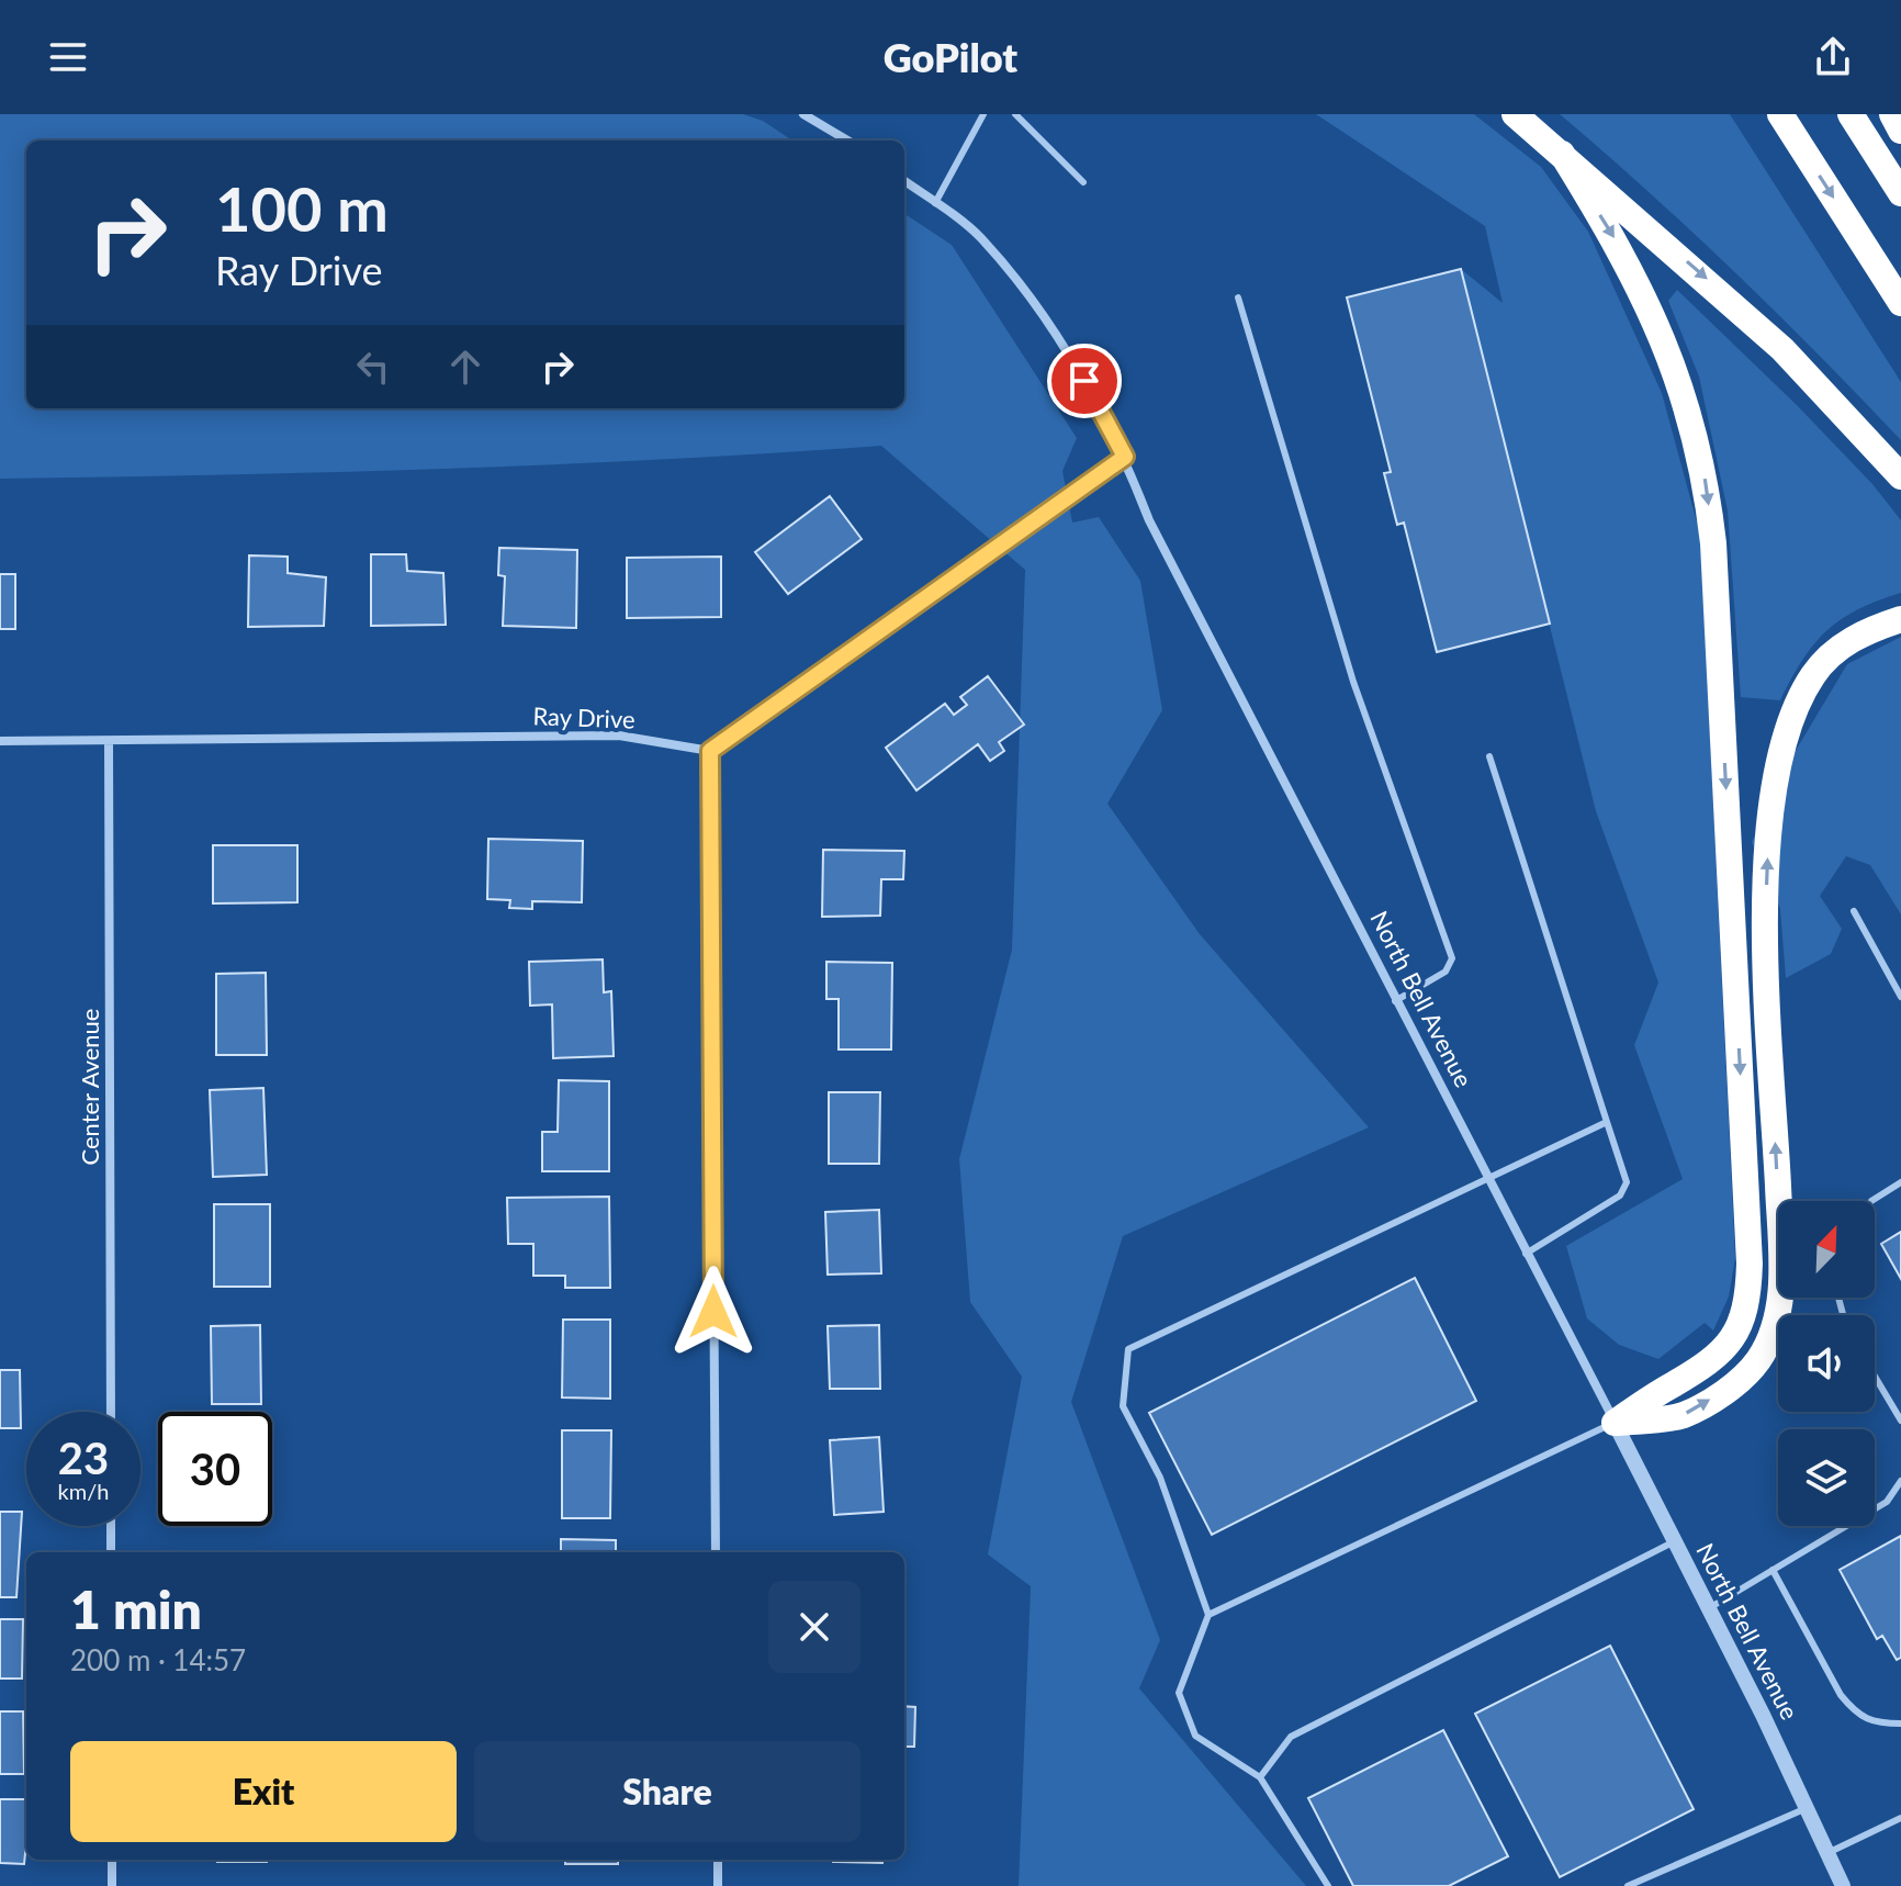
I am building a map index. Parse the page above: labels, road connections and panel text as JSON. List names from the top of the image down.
{
  "streets": {
    "street": ["Ray Drive", "North Bell Avenue", "Center Avenue"]
  },
  "crossings": [
    ["Ray Drive", "Center Avenue"]
  ],
  "north": "top right",
  "page": {
    "header": "GoPilot",
    "turn": ["100 m", "Ray Drive"],
    "speed": "23 km/h",
    "limit": "30",
    "heading": ["1 min", "200 m · 14:57"],
    "buttons": ["Exit", "Share"]
  }
}
